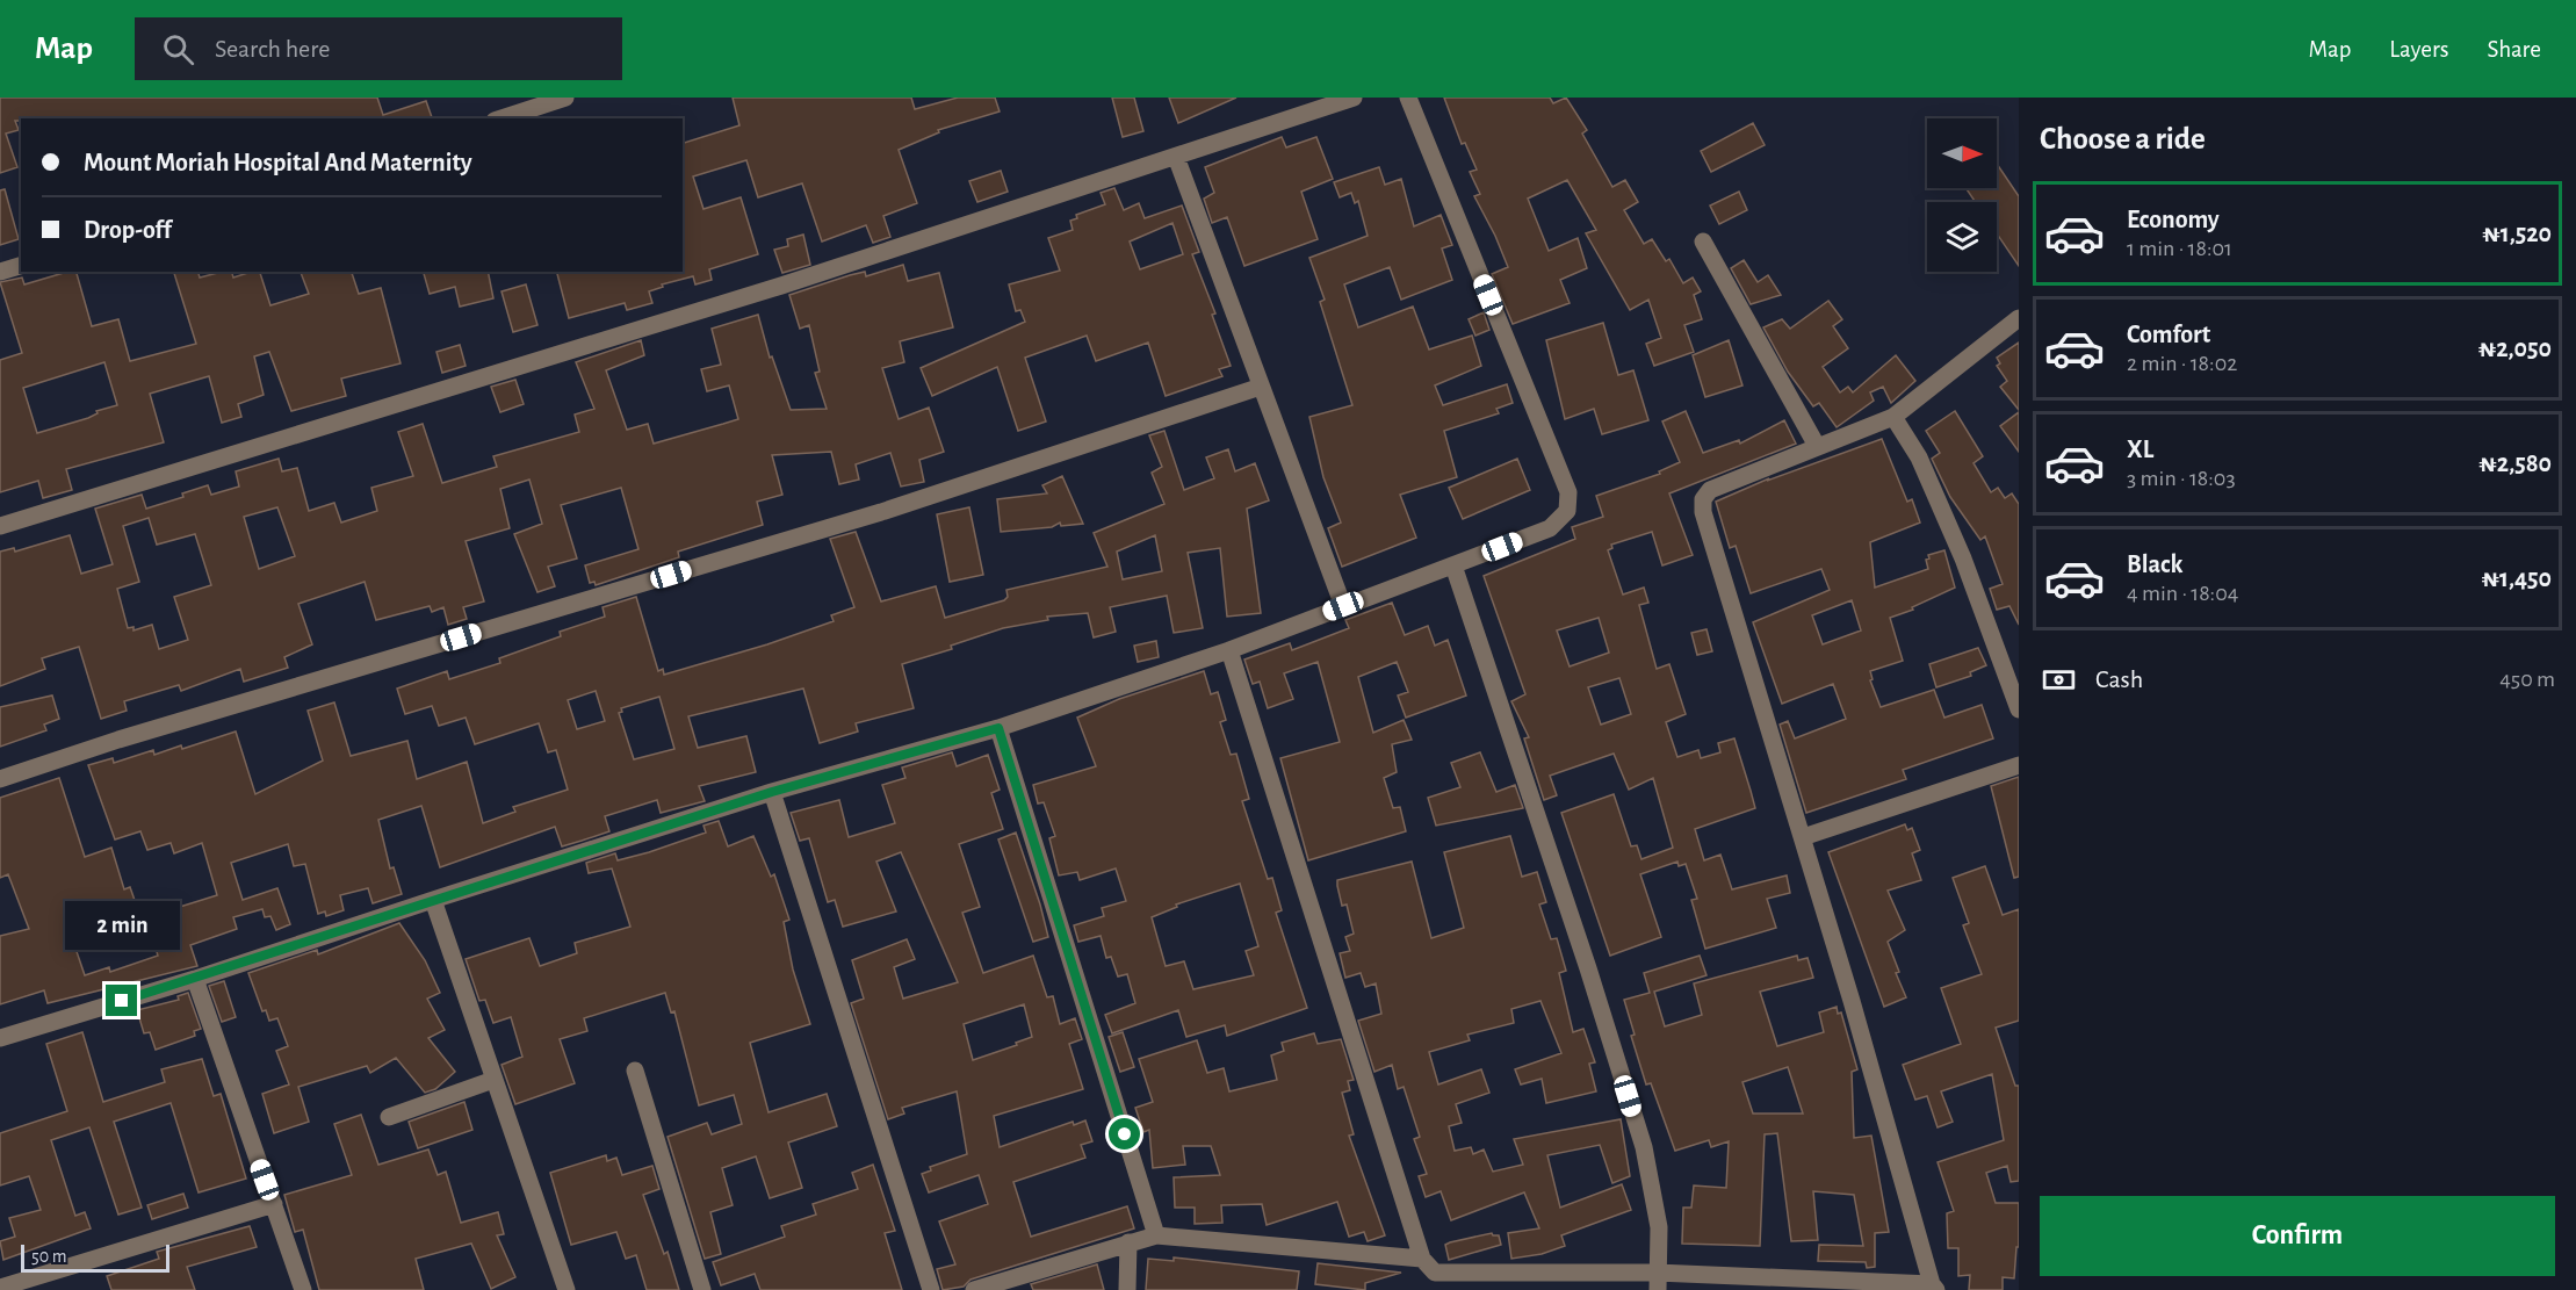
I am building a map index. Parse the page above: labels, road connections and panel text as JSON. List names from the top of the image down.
{
  "scale_bar": "50 m",
  "north": "right",
  "page": {
    "header": "Map",
    "search": "Search here",
    "nav": ["Map", "Layers", "Share"],
    "heading": "Choose a ride",
    "banner": ["Mount Moriah Hospital And Maternity", "Drop-off"],
    "list": [
      {
        "name": "Economy",
        "note": "1 min · 18:01",
        "value": "₦1,520"
      },
      {
        "name": "Comfort",
        "note": "2 min · 18:02",
        "value": "₦2,050"
      },
      {
        "name": "XL",
        "note": "3 min · 18:03",
        "value": "₦2,580"
      },
      {
        "name": "Black",
        "note": "4 min · 18:04",
        "value": "₦1,450"
      }
    ],
    "pay": ["Cash", "450 m"],
    "bubble": "2 min",
    "buttons": "Confirm",
    "scale": "50 m"
  }
}
